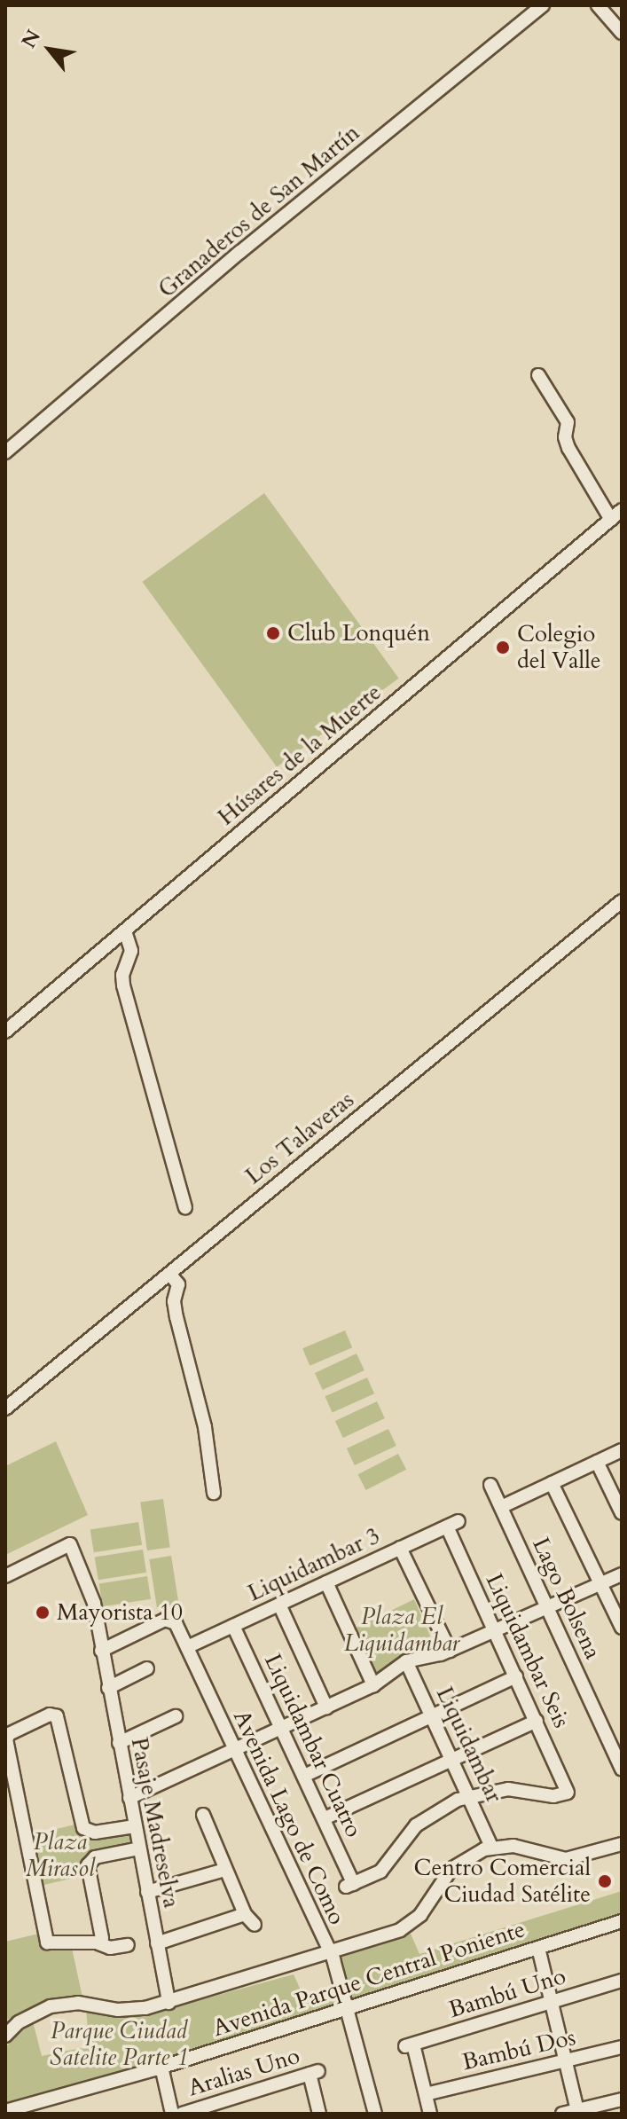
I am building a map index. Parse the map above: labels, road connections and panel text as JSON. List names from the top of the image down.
{
  "streets": {
    "street": [
      "Granaderos de San Martín",
      "Húsares de la Muerte",
      "Los Talaveras",
      "Liquidambar 3",
      "Lago Bolsena",
      "Liquidambar Seis",
      "Liquidambar",
      "Liquidambar Cuatro",
      "Avenida Lago de Como",
      "Pasaje Madreselva",
      "Avenida Parque Central Poniente",
      "Bambú Uno",
      "Bambú Dos",
      "Aralias Uno"
    ]
  },
  "crossings": [
    ["Liquidambar 3", "Liquidambar Seis"],
    ["Liquidambar 3", "Liquidambar Cuatro"],
    ["Liquidambar 3", "Avenida Lago de Como"],
    ["Liquidambar", "Liquidambar Cuatro"],
    ["Avenida Lago de Como", "Pasaje Madreselva"],
    ["Avenida Lago de Como", "Avenida Parque Central Poniente"],
    ["Bambú Uno", "Bambú Dos"]
  ],
  "parks": ["Plaza El Liquidambar", "Plaza Mirasol", "Parque Ciudad Satelite Parte 1"],
  "places": [
    "Club Lonquén",
    "Colegio del Valle",
    "Mayorista 10",
    "Centro Comercial Ciudad Satélite"
  ],
  "north": "top left"
}
